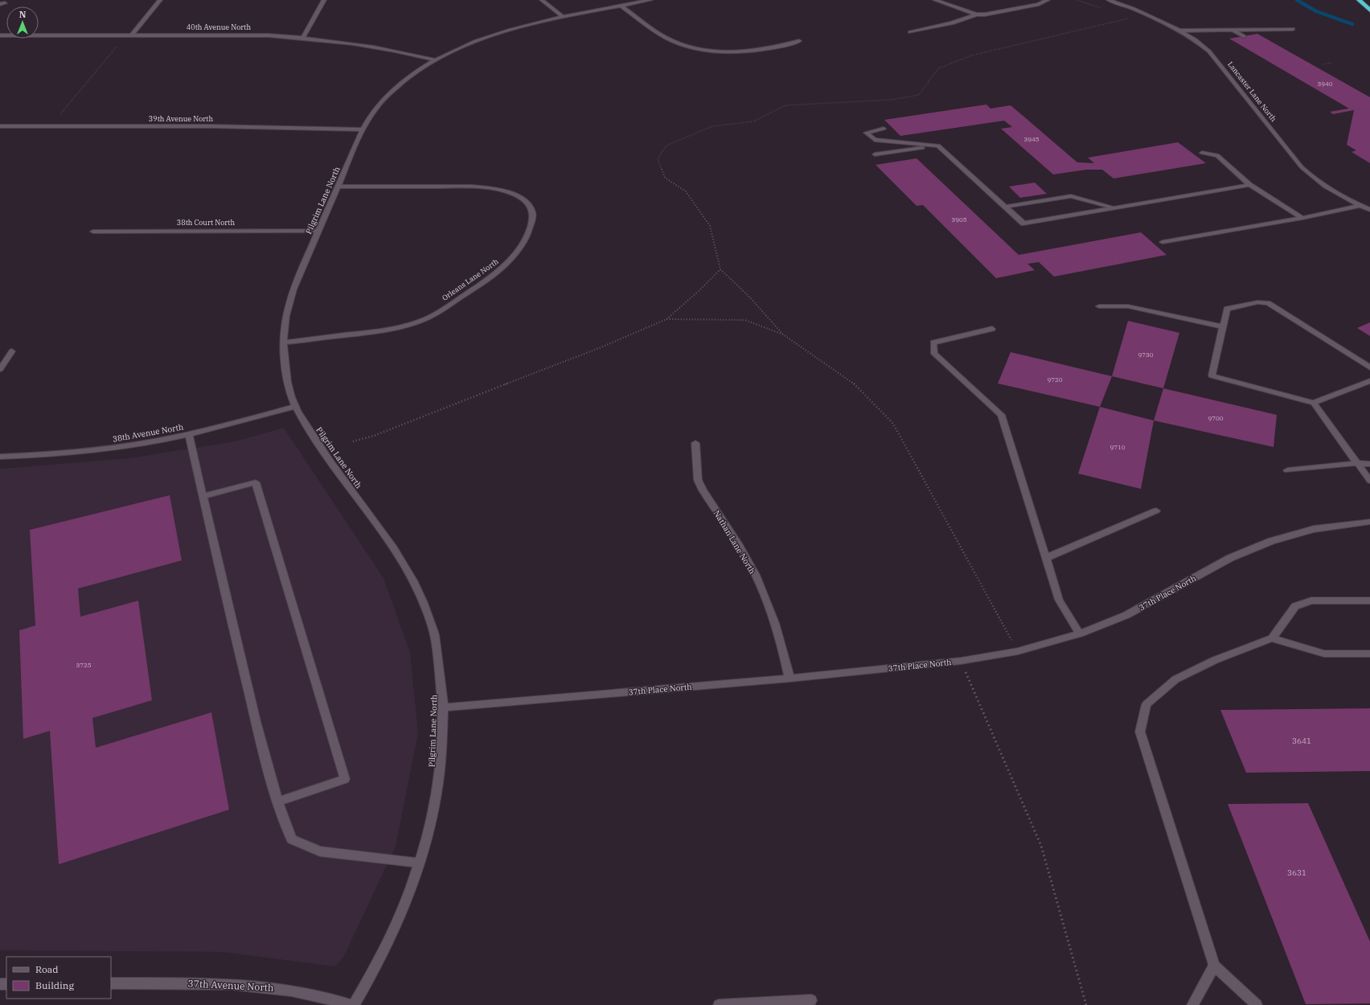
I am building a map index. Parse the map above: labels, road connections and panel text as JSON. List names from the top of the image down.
{
  "streets": {
    "street": [
      "40th Avenue North",
      "Lancaster Lane North",
      "39th Avenue North",
      "Pilgrim Lane North",
      "38th Court North",
      "Orleans Lane North",
      "38th Avenue North",
      "Nathan Lane North",
      "37th Place North",
      "37th Avenue North"
    ]
  },
  "crossings": [
    ["40th Avenue North", "Pilgrim Lane North"],
    ["39th Avenue North", "Pilgrim Lane North"],
    ["Pilgrim Lane North", "38th Court North"],
    ["Pilgrim Lane North", "Orleans Lane North"],
    ["Pilgrim Lane North", "38th Avenue North"],
    ["Pilgrim Lane North", "37th Place North"],
    ["Nathan Lane North", "37th Place North"]
  ],
  "house_numbers": [
    "3940",
    "3945",
    "3905",
    "9730",
    "9720",
    "9700",
    "9710",
    "3725",
    "3641",
    "3631"
  ],
  "legend": ["Road", "Building"],
  "north": "top"
}
